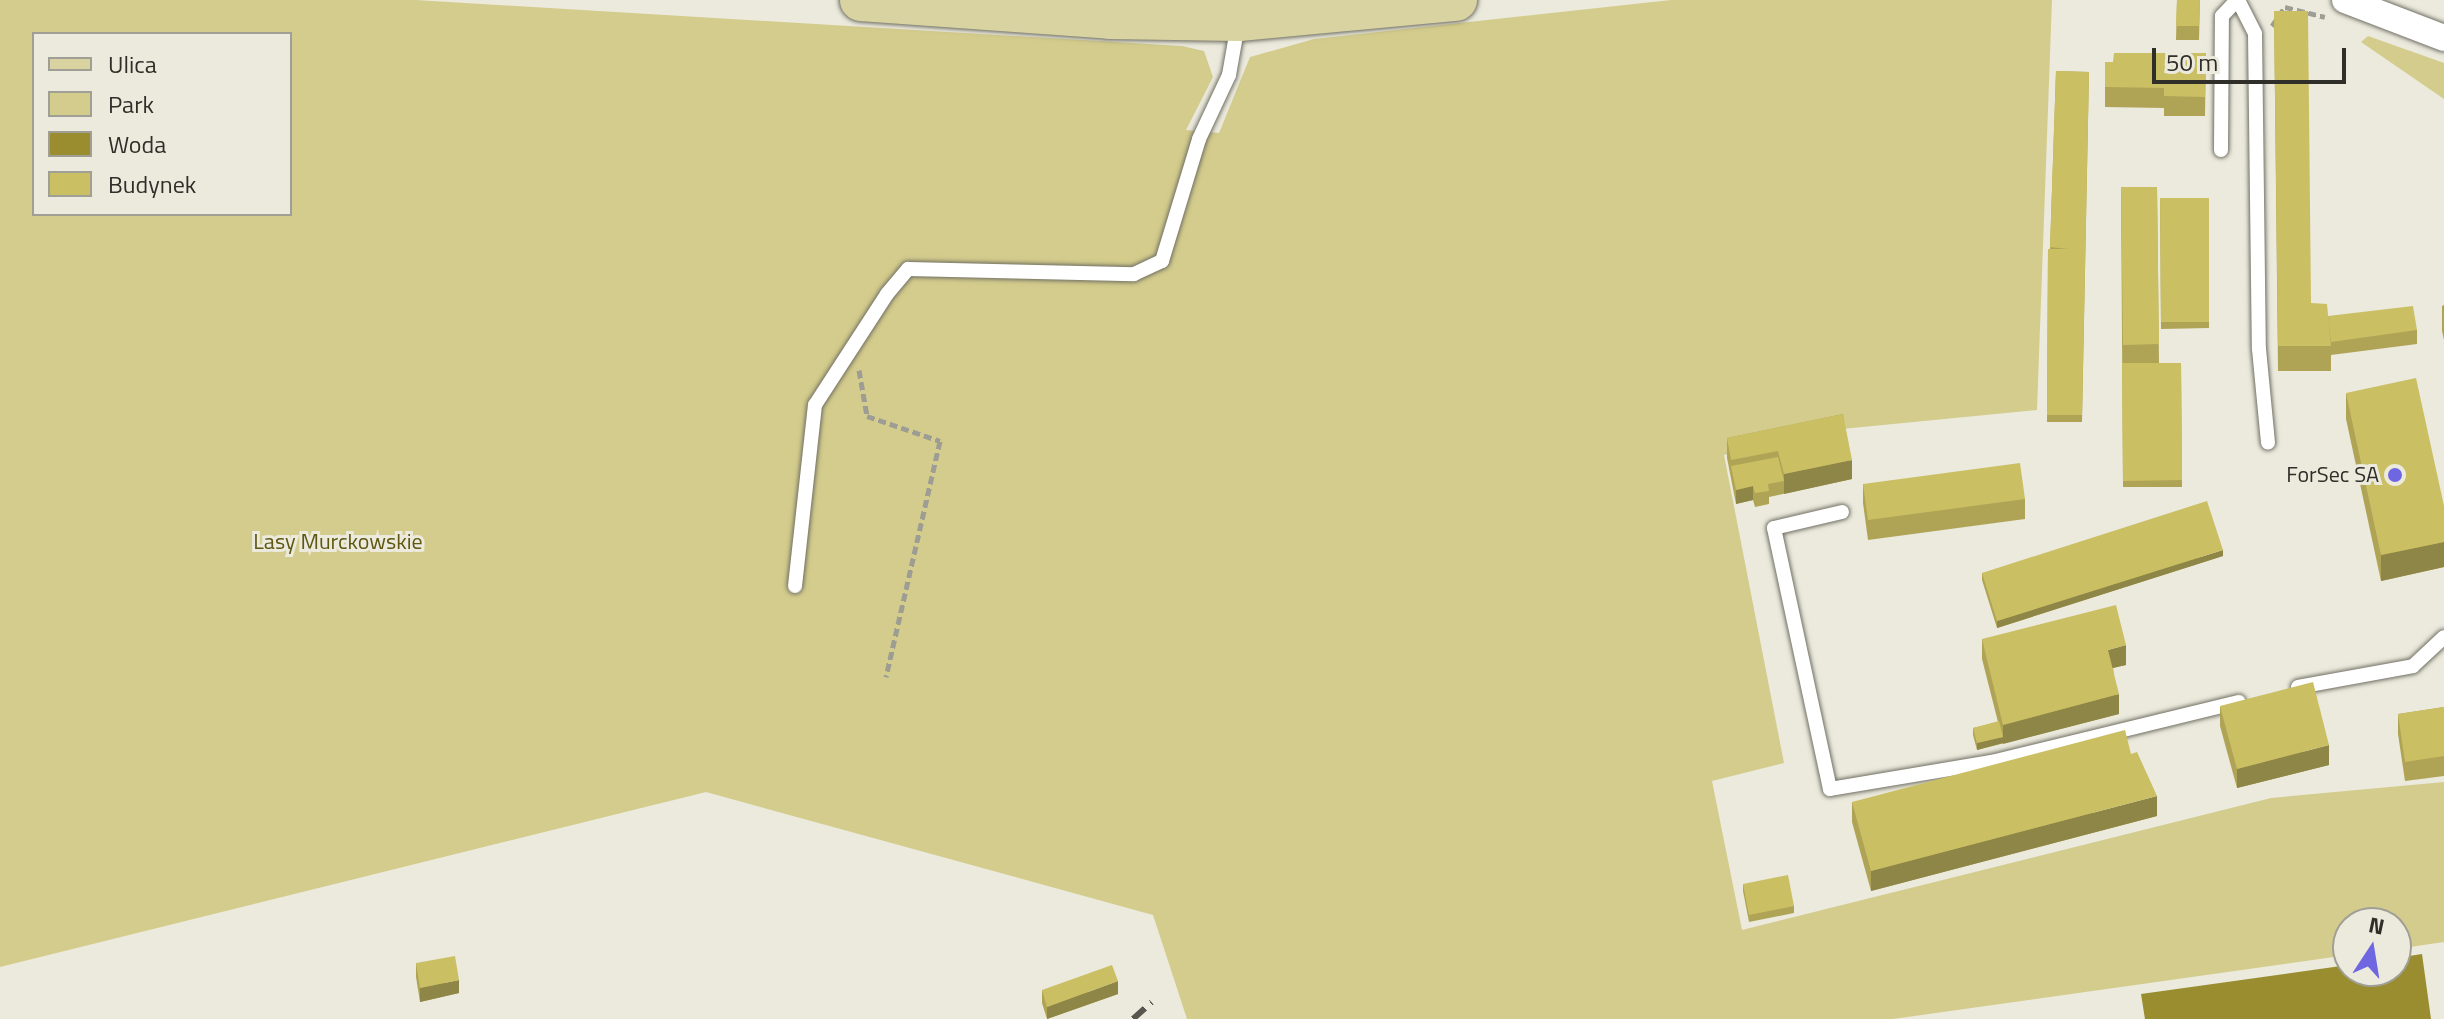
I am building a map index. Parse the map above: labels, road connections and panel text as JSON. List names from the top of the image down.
{
  "parks": ["Lasy Murckowskie"],
  "places": ["ForSec SA"],
  "legend": [
    "Ulica",
    "Park",
    "Woda",
    "Budynek"
  ],
  "scale_bar": "50 m",
  "north": "top"
}
